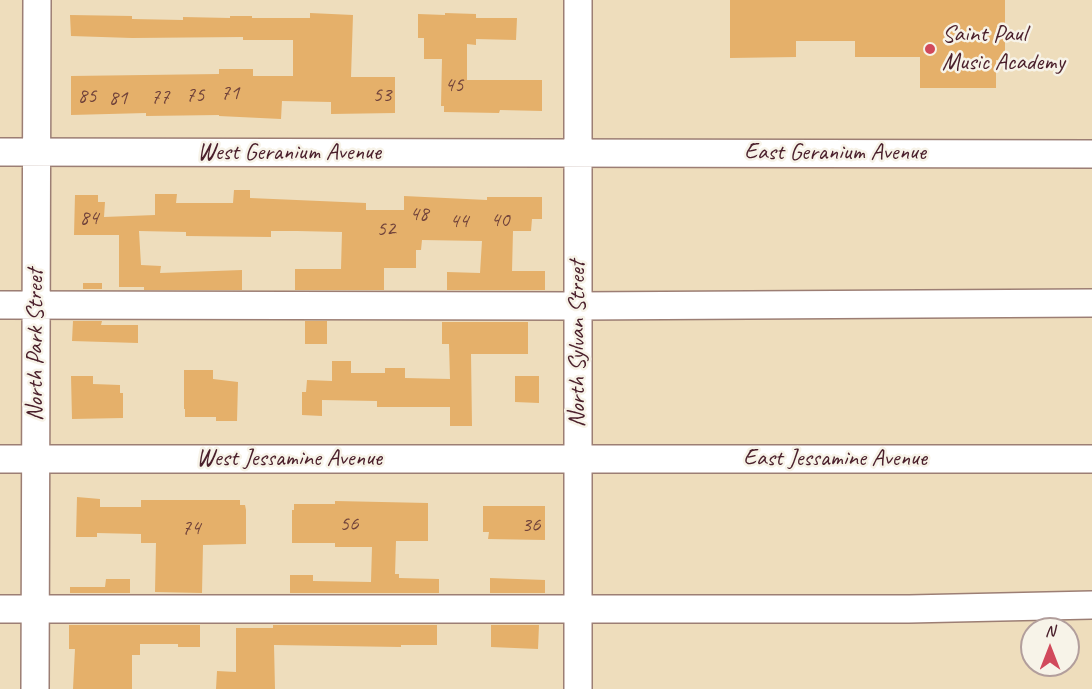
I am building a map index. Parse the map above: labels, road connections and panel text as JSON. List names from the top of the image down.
{
  "streets": {
    "street": [
      "West Geranium Avenue",
      "East Geranium Avenue",
      "North Sylvan Street",
      "North Park Street",
      "West Jessamine Avenue",
      "East Jessamine Avenue"
    ]
  },
  "crossings": [
    ["West Geranium Avenue", "East Geranium Avenue"],
    ["West Geranium Avenue", "North Sylvan Street"],
    ["West Geranium Avenue", "North Park Street"],
    ["East Geranium Avenue", "North Sylvan Street"],
    ["North Sylvan Street", "West Jessamine Avenue"],
    ["North Sylvan Street", "East Jessamine Avenue"],
    ["North Park Street", "West Jessamine Avenue"],
    ["West Jessamine Avenue", "East Jessamine Avenue"]
  ],
  "places": ["Saint Paul Music Academy"],
  "house_numbers": [
    "45",
    "71",
    "75",
    "53",
    "85",
    "77",
    "81",
    "48",
    "84",
    "40",
    "44",
    "52",
    "56",
    "36",
    "74"
  ],
  "north": "top"
}
